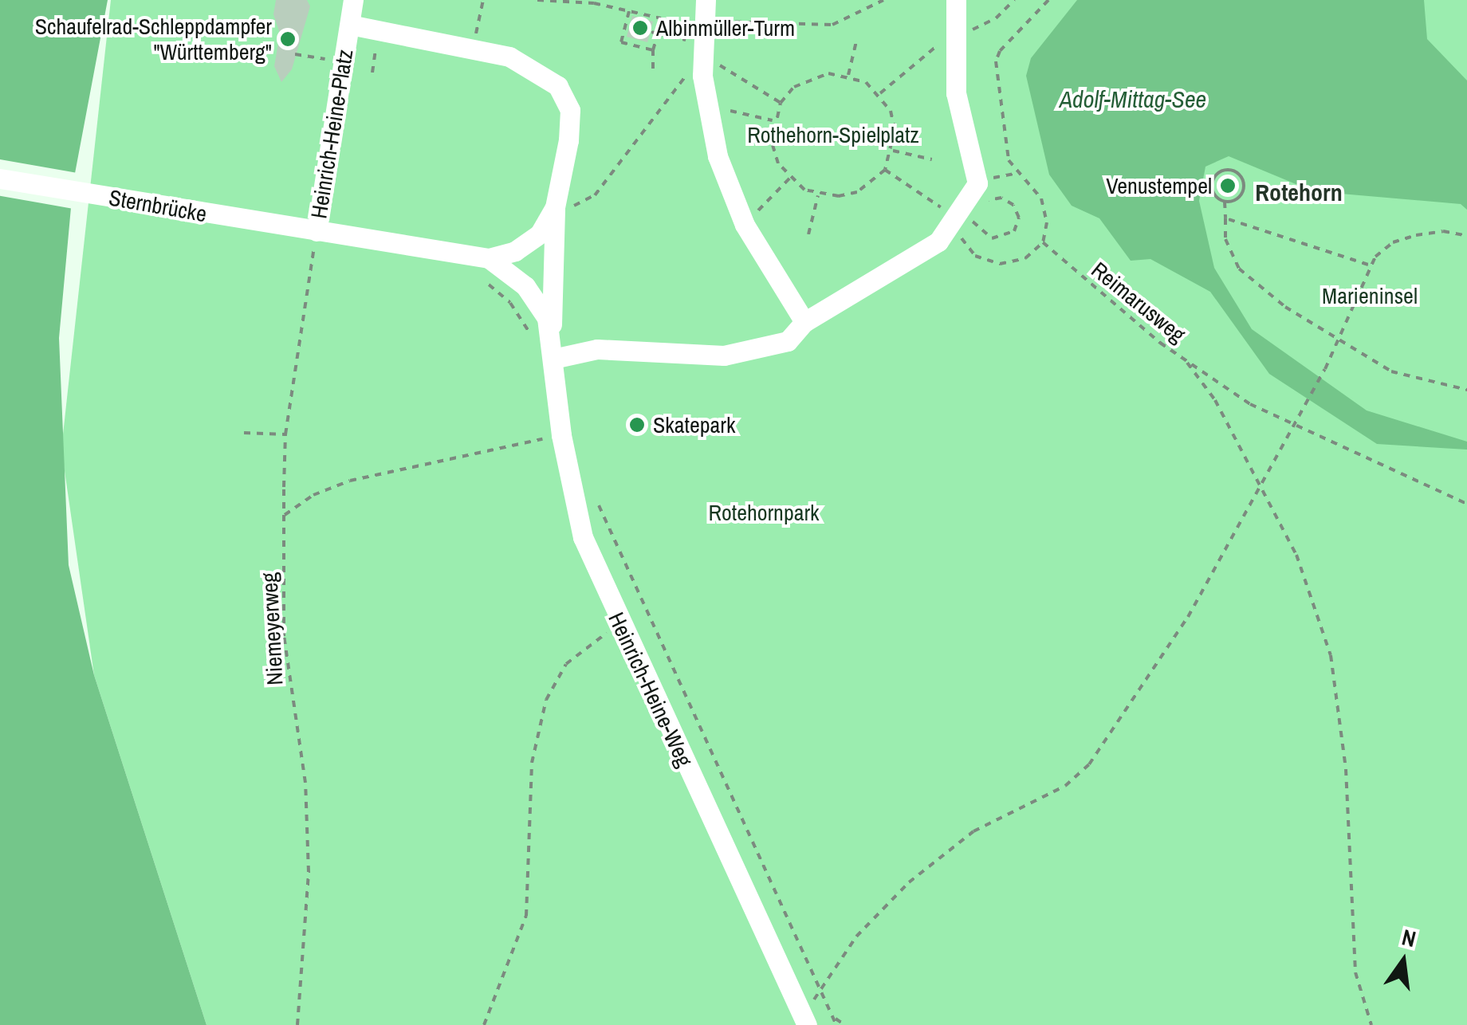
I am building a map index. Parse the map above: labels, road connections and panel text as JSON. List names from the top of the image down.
{
  "streets": {
    "street": ["Heinrich-Heine-Platz", "Sternbrücke", "Heinrich-Heine-Weg"],
    "path": ["Reimarusweg", "Niemeyerweg"]
  },
  "crossings": [
    ["Heinrich-Heine-Platz", "Sternbrücke"],
    ["Heinrich-Heine-Platz", "Niemeyerweg"],
    ["Heinrich-Heine-Platz", "Heinrich-Heine-Weg"],
    ["Sternbrücke", "Niemeyerweg"]
  ],
  "districts": ["Rotehorn"],
  "water": ["Adolf-Mittag-See"],
  "parks": ["Rothehorn-Spielplatz", "Marieninsel", "Rotehornpark"],
  "places": [
    "Albinmüller-Turm",
    "Schaufelrad-Schleppdampfer \"Württemberg\"",
    "Venustempel",
    "Skatepark"
  ],
  "north": "top"
}
